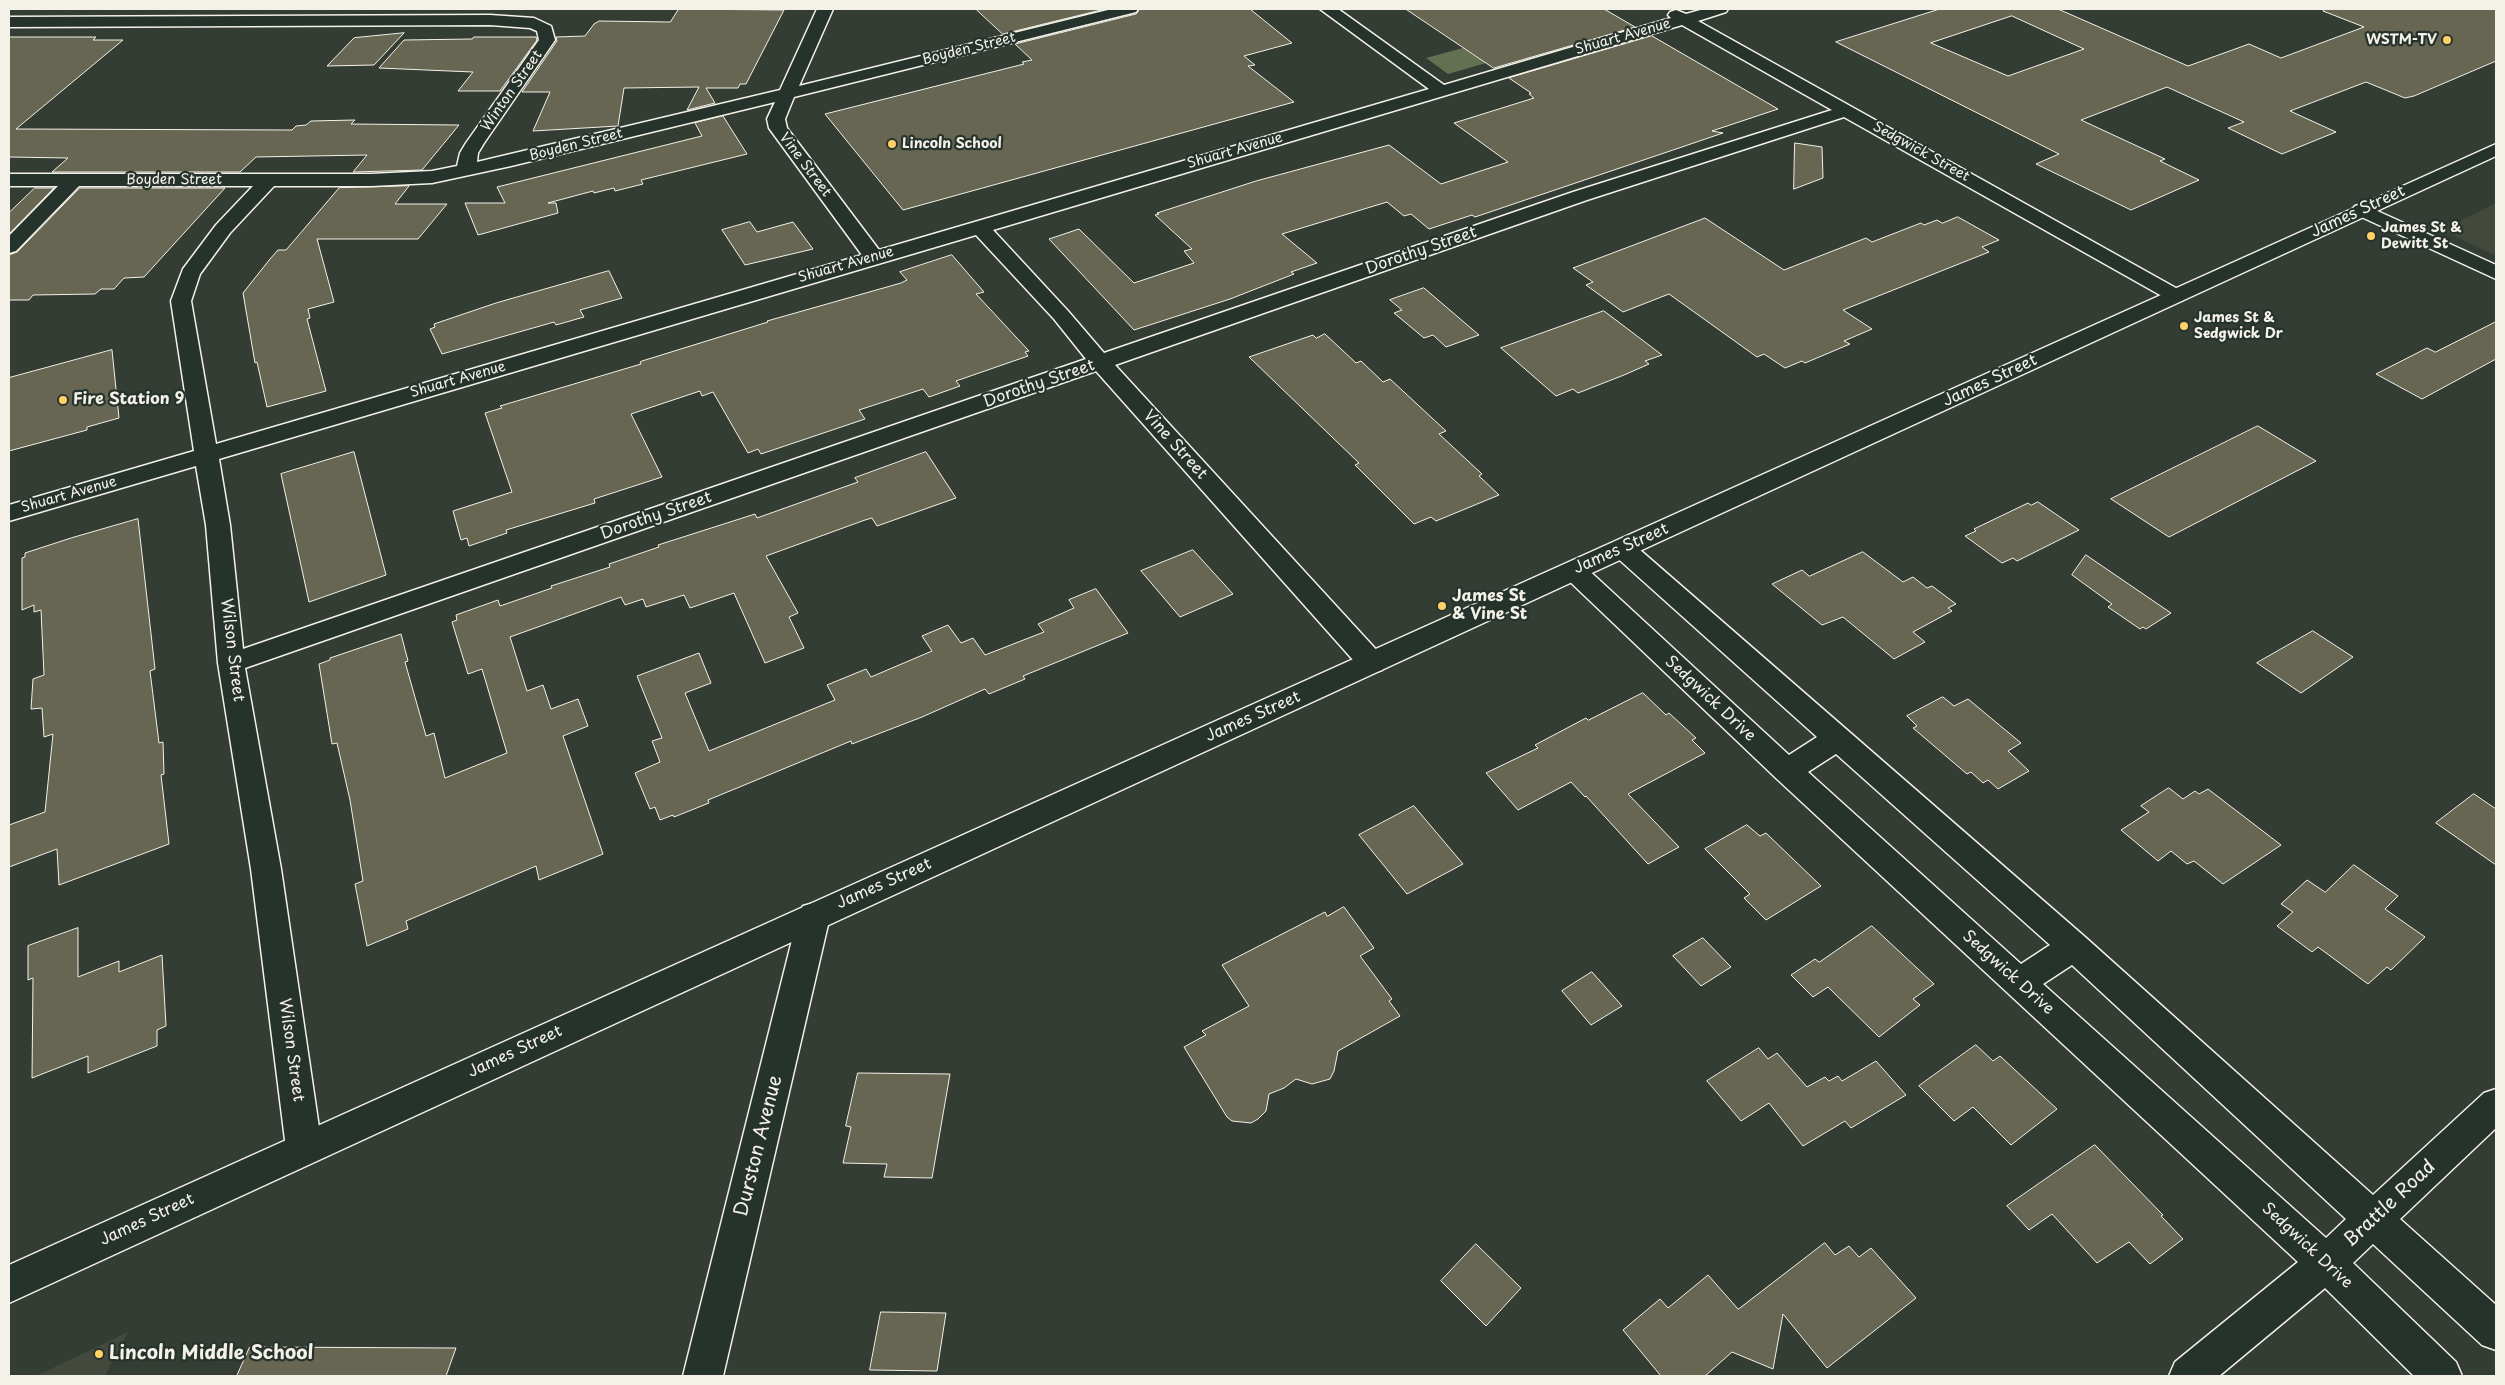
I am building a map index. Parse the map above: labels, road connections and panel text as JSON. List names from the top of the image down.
{
  "streets": {
    "street": [
      "Shuart Avenue",
      "Boyden Street",
      "Winton Street",
      "Sedgwick Street",
      "Vine Street",
      "James Street",
      "Dorothy Street",
      "Wilson Street",
      "Sedgwick Drive",
      "Durston Avenue",
      "Brattle Road"
    ]
  },
  "crossings": [
    ["Shuart Avenue", "Sedgwick Street"],
    ["Shuart Avenue", "Vine Street"],
    ["Shuart Avenue", "Wilson Street"],
    ["Boyden Street", "Winton Street"],
    ["Boyden Street", "Vine Street"],
    ["Boyden Street", "Wilson Street"],
    ["Sedgwick Street", "James Street"],
    ["Sedgwick Street", "Dorothy Street"],
    ["Vine Street", "James Street"],
    ["Vine Street", "Dorothy Street"],
    ["James Street", "Wilson Street"],
    ["James Street", "Sedgwick Drive"],
    ["James Street", "Durston Avenue"],
    ["Dorothy Street", "Wilson Street"],
    ["Sedgwick Drive", "Brattle Road"]
  ],
  "places": [
    "WSTM-TV",
    "Lincoln School",
    "James St & Dewitt St",
    "James St & Sedgwick Dr",
    "Fire Station 9",
    "James St & Vine St",
    "Lincoln Middle School"
  ]
}
